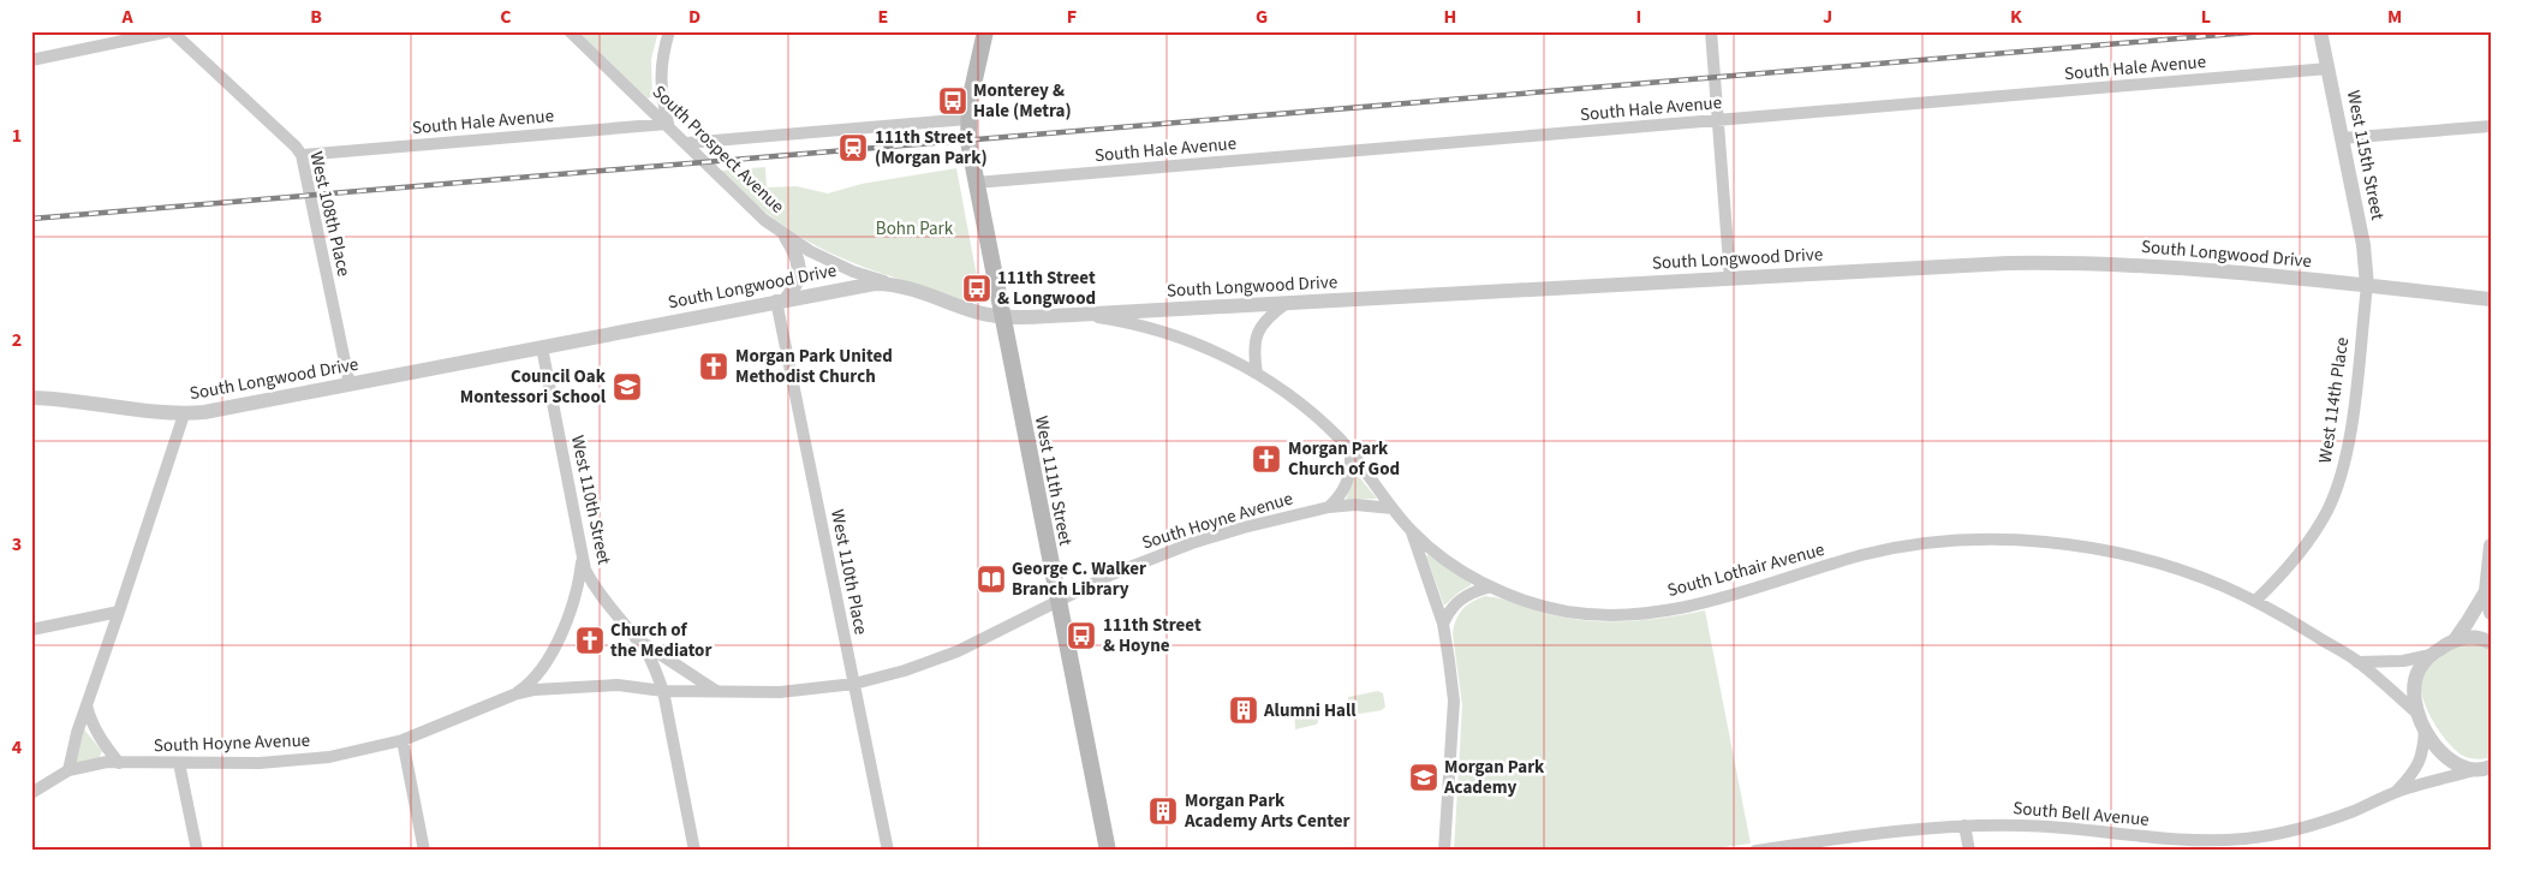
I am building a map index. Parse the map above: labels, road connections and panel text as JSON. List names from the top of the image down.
{
  "streets": {
    "main road": ["West 111th Street"],
    "street": [
      "South Hale Avenue",
      "South Prospect Avenue",
      "West 115th Street",
      "West 108th Place",
      "South Longwood Drive",
      "West 114th Place",
      "West 110th Street",
      "South Hoyne Avenue",
      "South Lothair Avenue",
      "West 110th Place",
      "South Bell Avenue"
    ]
  },
  "crossings": [
    ["South Hale Avenue", "South Prospect Avenue"],
    ["South Hale Avenue", "West 115th Street"],
    ["South Hale Avenue", "West 108th Place"],
    ["South Hale Avenue", "West 111th Street"],
    ["South Prospect Avenue", "South Longwood Drive"],
    ["West 115th Street", "South Longwood Drive"],
    ["West 115th Street", "West 114th Place"],
    ["West 108th Place", "South Longwood Drive"],
    ["South Longwood Drive", "West 114th Place"],
    ["South Longwood Drive", "West 111th Street"],
    ["South Longwood Drive", "West 110th Street"],
    ["South Longwood Drive", "South Lothair Avenue"],
    ["South Longwood Drive", "West 110th Place"],
    ["West 114th Place", "South Lothair Avenue"],
    ["West 111th Street", "South Hoyne Avenue"],
    ["West 110th Street", "South Hoyne Avenue"],
    ["South Hoyne Avenue", "South Lothair Avenue"],
    ["South Hoyne Avenue", "West 110th Place"]
  ],
  "parks": ["Bohn Park"],
  "places": {
    "bus stop": ["Monterey & Hale (Metra)", "111th Street & Longwood", "111th Street & Hoyne"],
    "station": ["111th Street (Morgan Park)"],
    "church": ["Morgan Park United Methodist Church", "Morgan Park Church of God", "Church of the Mediator"],
    "school or university": ["Council Oak Montessori School", "Morgan Park Academy"],
    "library": ["George C. Walker Branch Library"],
    "building": ["Alumni Hall", "Morgan Park Academy Arts Center"]
  },
  "grid": {
    "columns": [
      "A",
      "B",
      "C",
      "D",
      "E",
      "F",
      "G",
      "H",
      "I",
      "J",
      "K",
      "L",
      "M"
    ],
    "rows": [
      "1",
      "2",
      "3",
      "4"
    ]
  }
}
